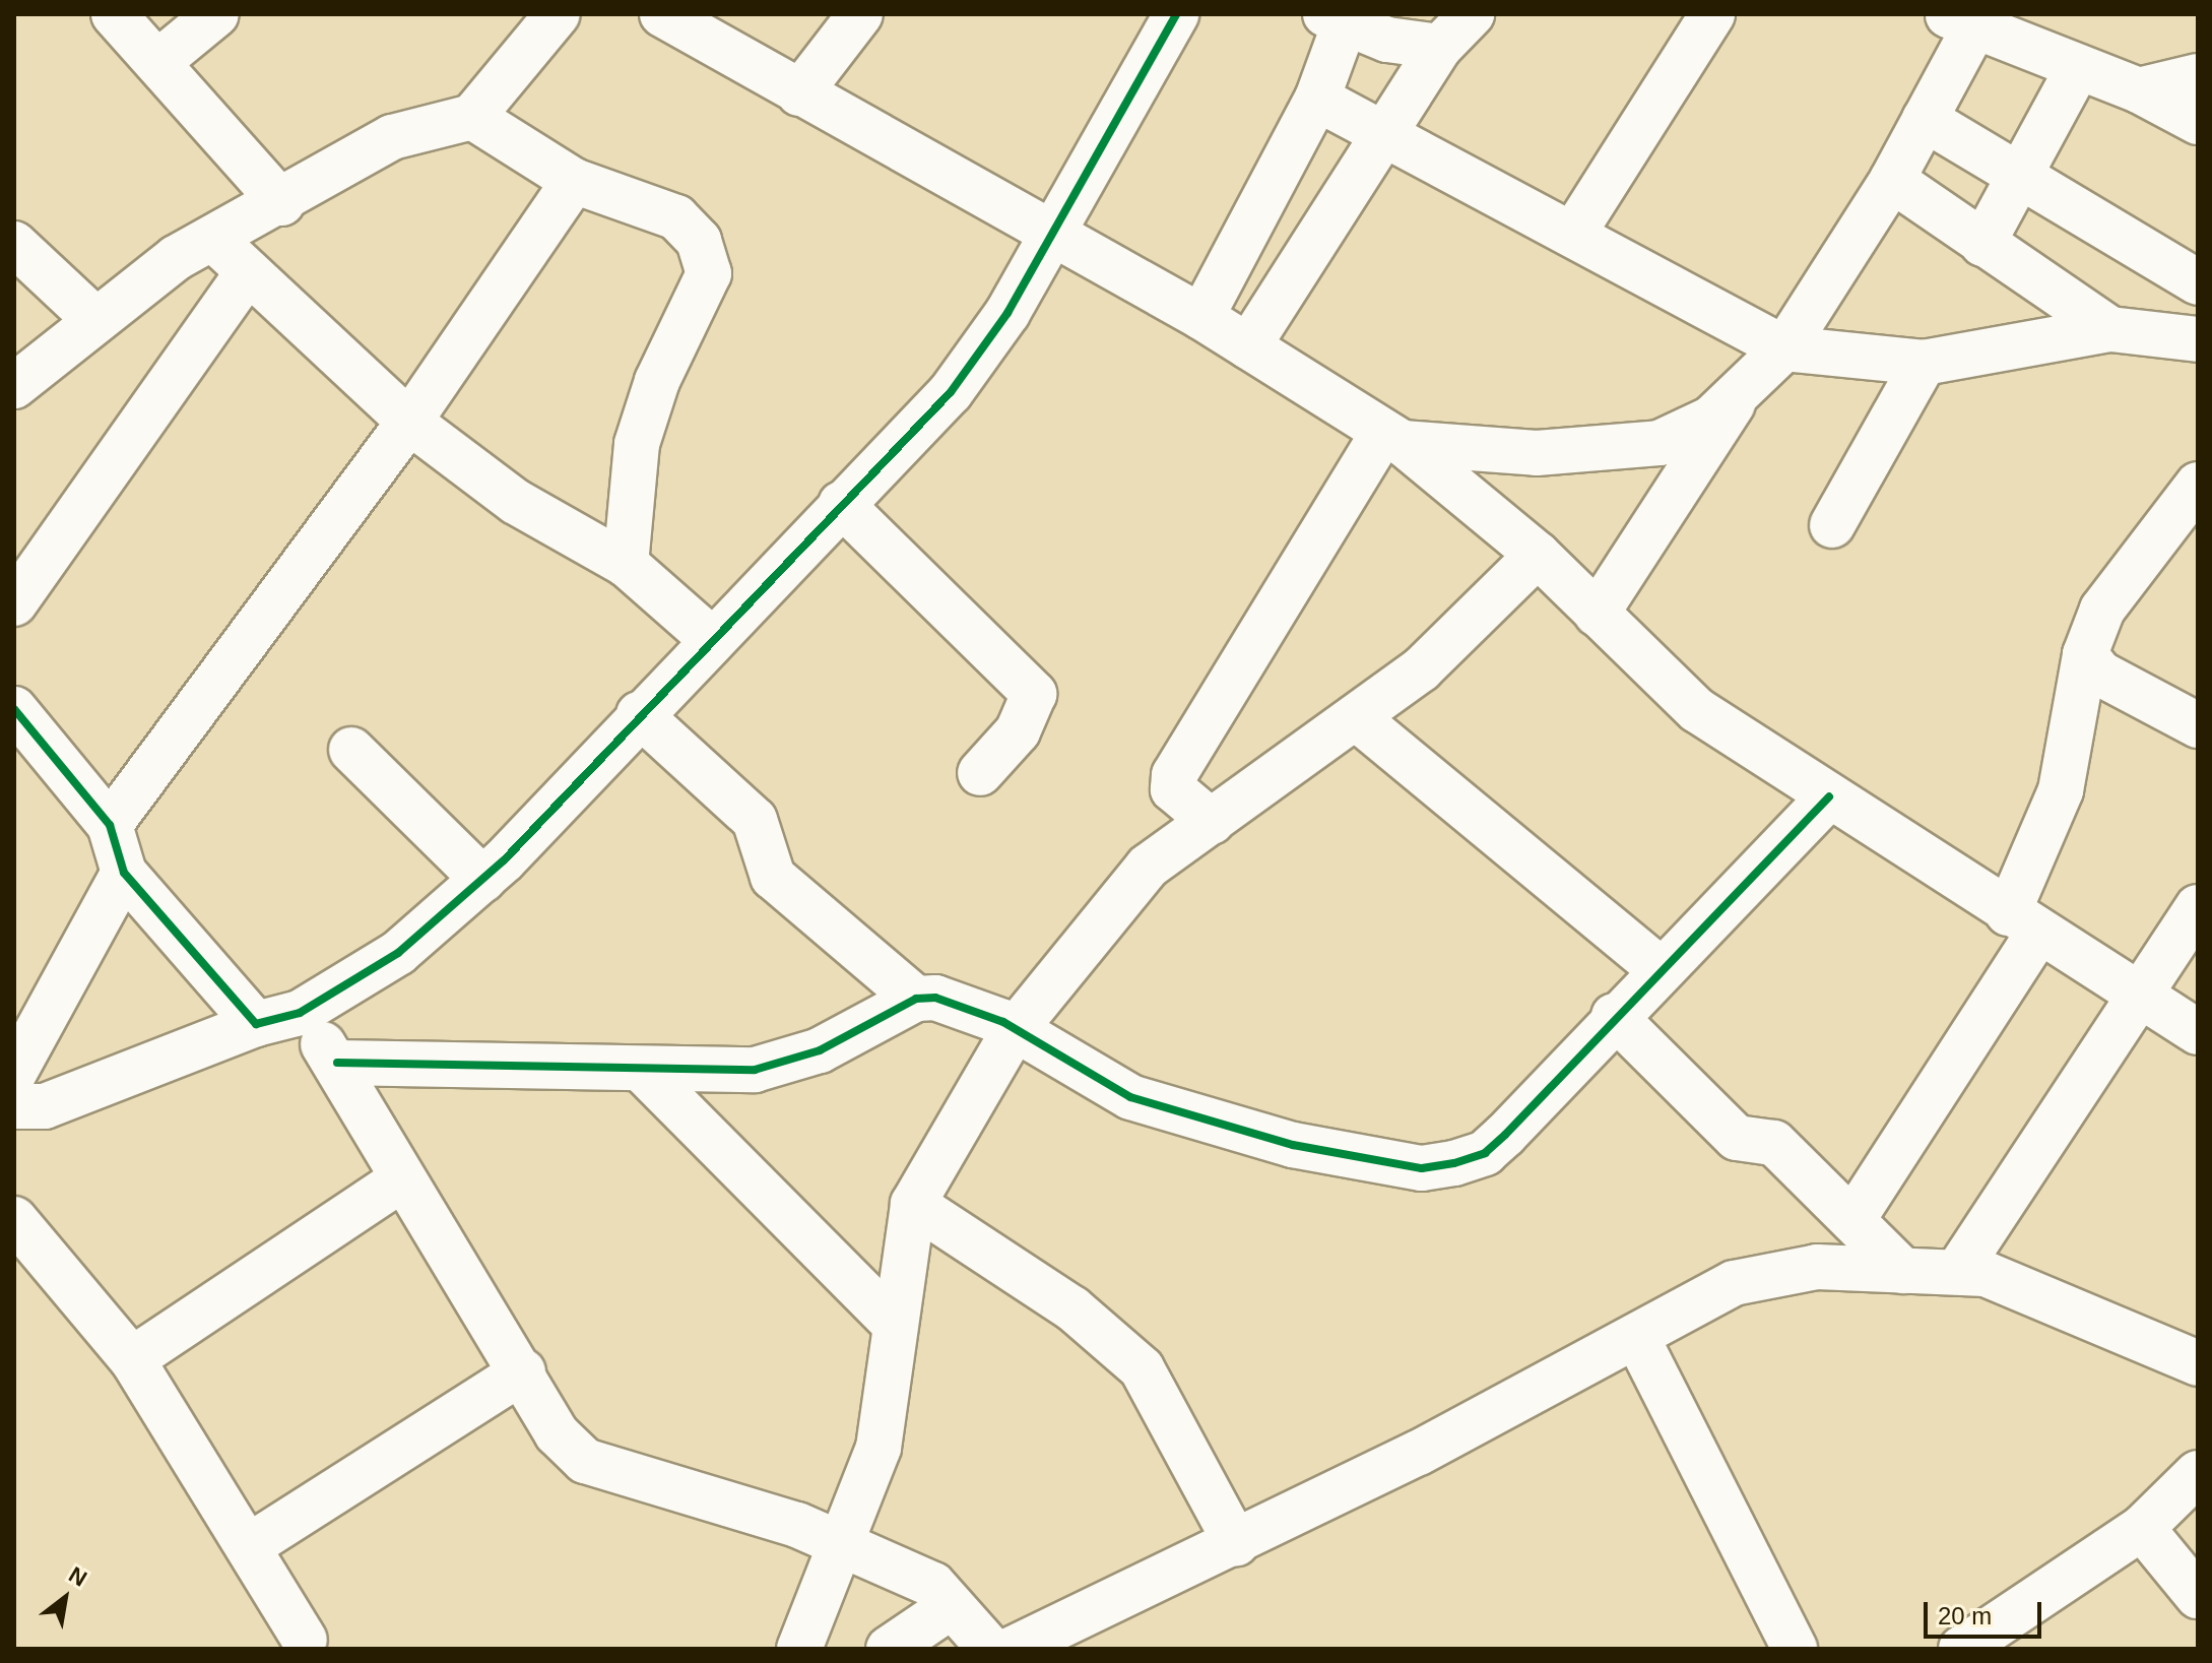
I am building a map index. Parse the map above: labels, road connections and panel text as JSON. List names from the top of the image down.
{
  "scale_bar": "20 m",
  "north": "top right"
}
